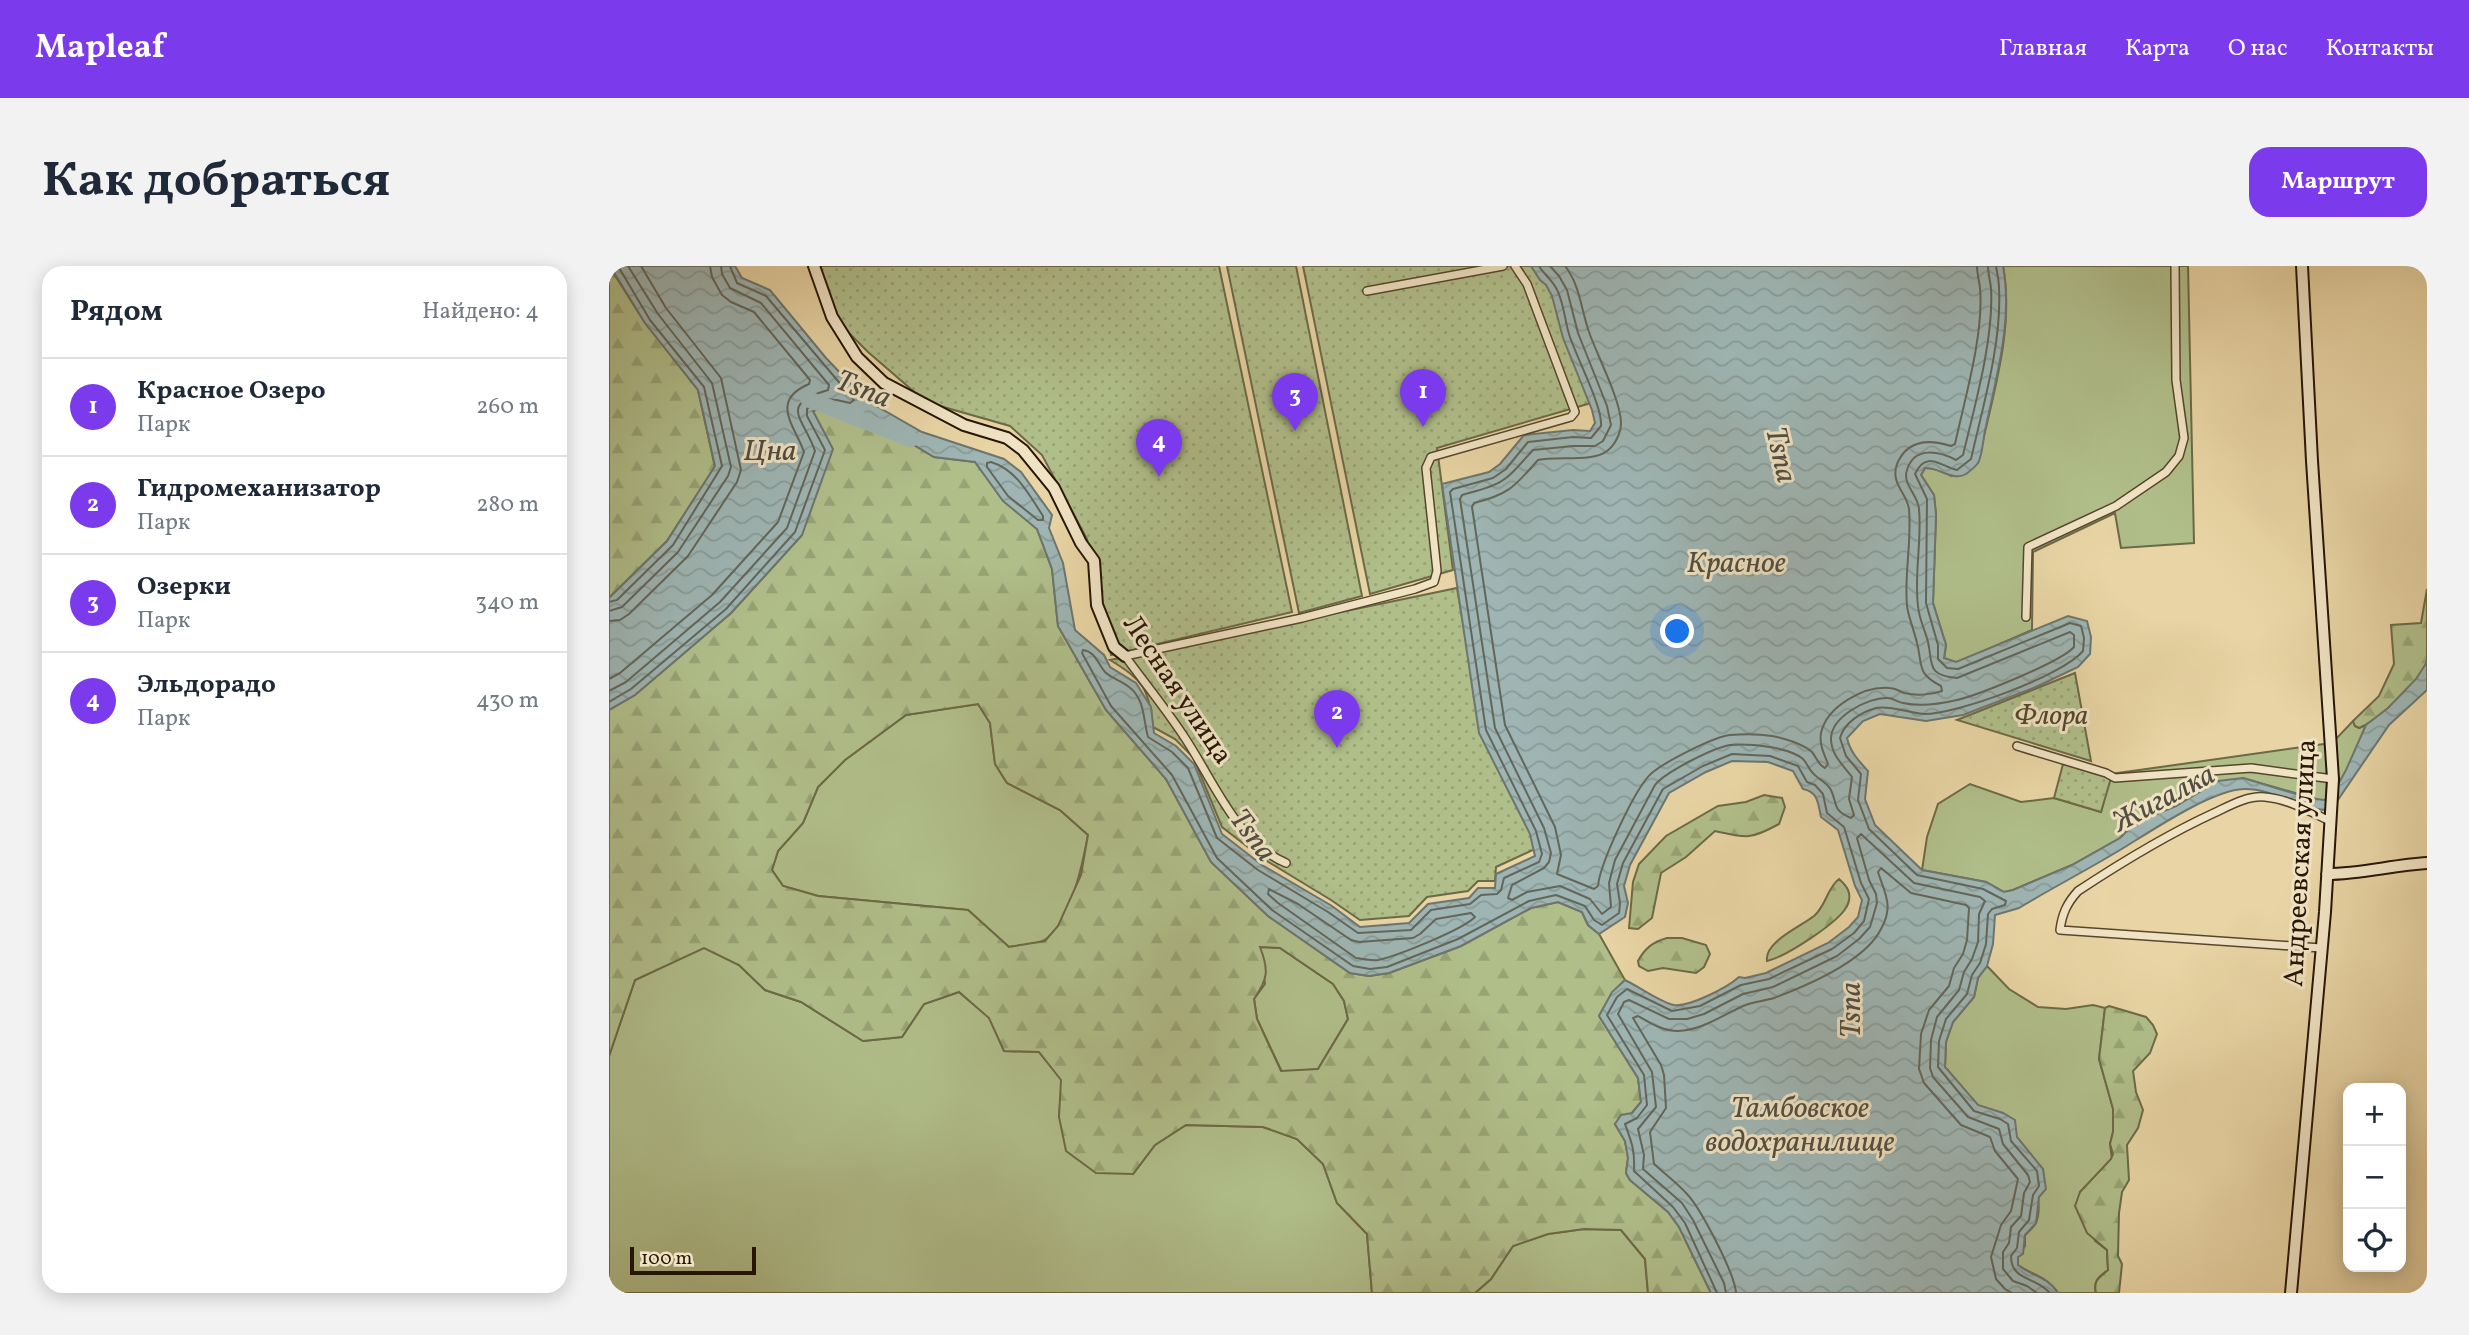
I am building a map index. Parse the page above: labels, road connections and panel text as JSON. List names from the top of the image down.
{
  "streets": {
    "street": ["Лесная улица", "Андреевская улица"]
  },
  "water": [
    "Tsna",
    "Цна",
    "Красное",
    "Жигалка",
    "Тамбовское водохранилище"
  ],
  "parks": ["Флора"],
  "scale_bar": "100 m",
  "page": {
    "header": "Mapleaf",
    "nav": [
      "Главная",
      "Карта",
      "О нас",
      "Контакты"
    ],
    "buttons": "Маршрут",
    "title": "Как добраться",
    "heading": ["Рядом", "Найдено: 4"],
    "list": [
      {
        "mark": "1",
        "name": "Красное Озеро",
        "note": "Парк",
        "value": "260 m"
      },
      {
        "mark": "2",
        "name": "Гидромеханизатор",
        "note": "Парк",
        "value": "280 m"
      },
      {
        "mark": "3",
        "name": "Озерки",
        "note": "Парк",
        "value": "340 m"
      },
      {
        "mark": "4",
        "name": "Эльдорадо",
        "note": "Парк",
        "value": "430 m"
      }
    ],
    "pins": [
      "1",
      "3",
      "4",
      "2"
    ],
    "map_buttons": ["+", "−"],
    "scale": "100 m"
  }
}
